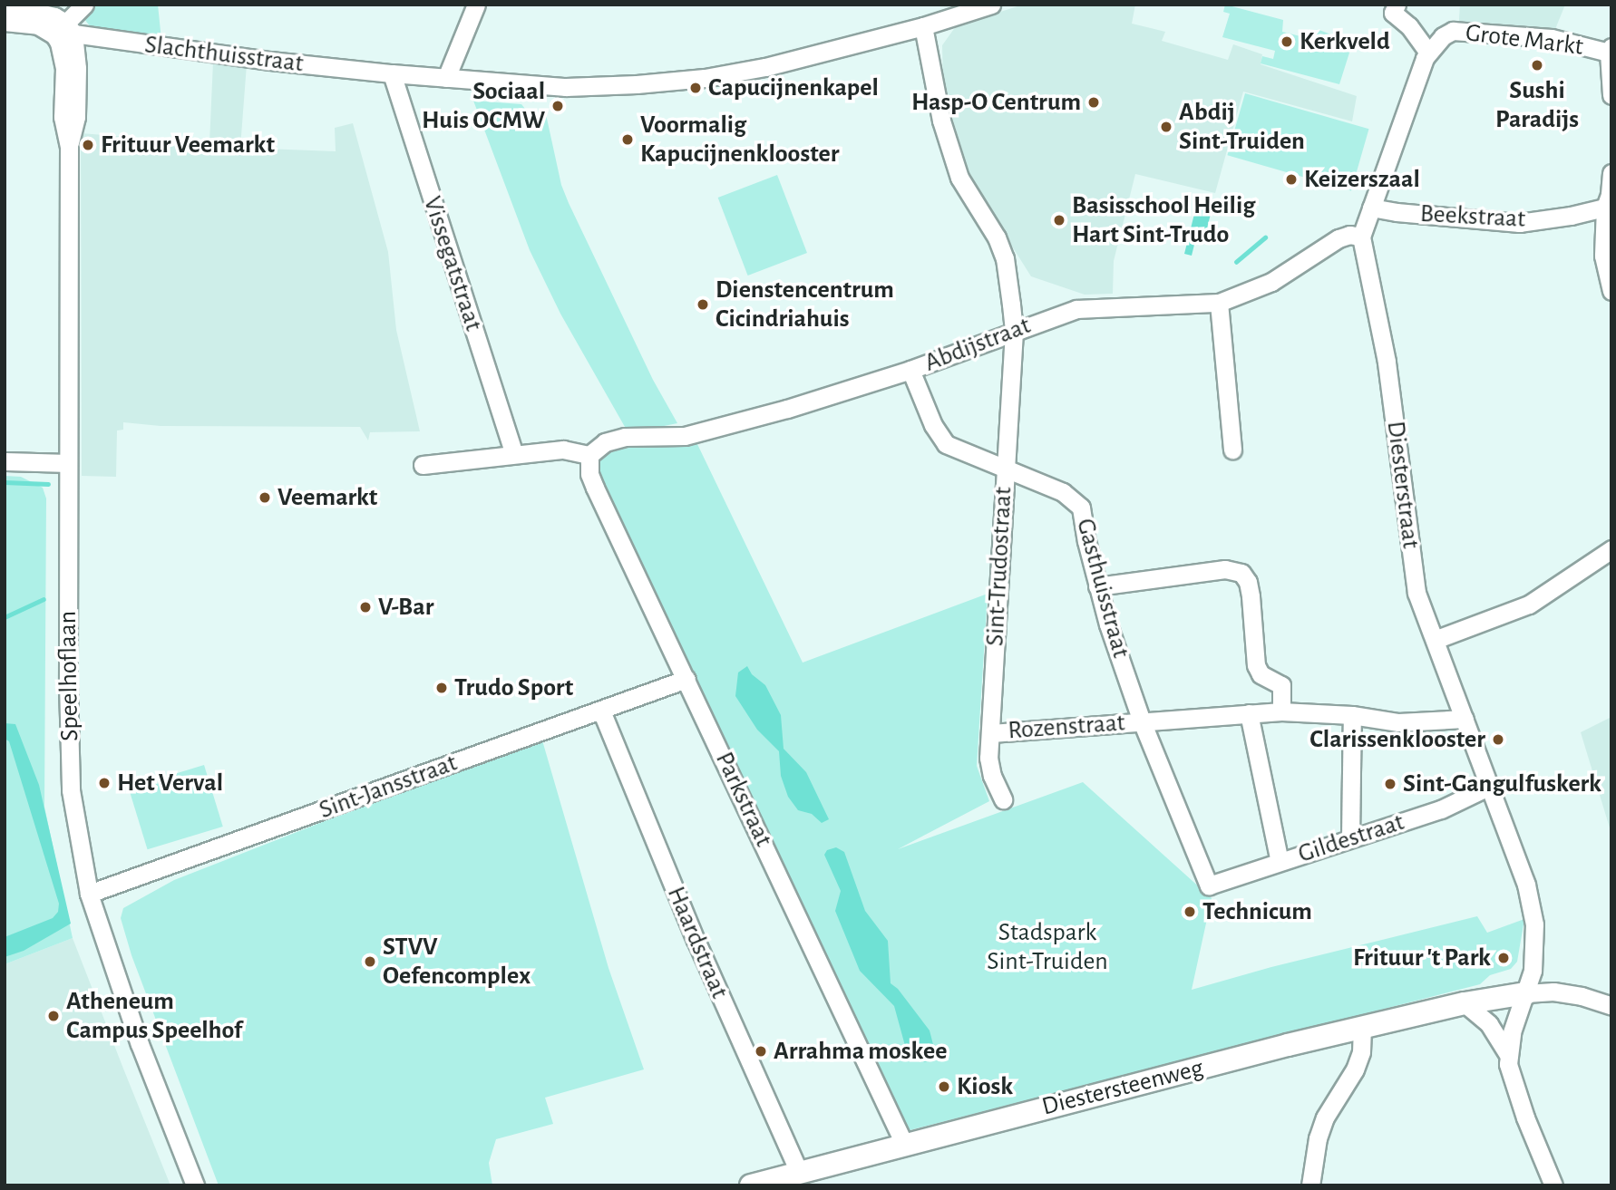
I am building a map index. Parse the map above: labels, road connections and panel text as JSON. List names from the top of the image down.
{
  "streets": {
    "main road": ["Diestersteenweg"],
    "street": [
      "Grote Markt",
      "Slachthuisstraat",
      "Beekstraat",
      "Vissegatstraat",
      "Abdijstraat",
      "Diesterstraat",
      "Sint-Trudostraat",
      "Gasthuisstraat",
      "Speelhoflaan",
      "Rozenstraat",
      "Sint-Jansstraat",
      "Parkstraat",
      "Gildestraat",
      "Haardstraat"
    ]
  },
  "crossings": [
    ["Slachthuisstraat", "Vissegatstraat"],
    ["Slachthuisstraat", "Sint-Trudostraat"],
    ["Slachthuisstraat", "Speelhoflaan"],
    ["Abdijstraat", "Diesterstraat"],
    ["Abdijstraat", "Sint-Trudostraat"],
    ["Abdijstraat", "Gasthuisstraat"],
    ["Abdijstraat", "Parkstraat"],
    ["Diesterstraat", "Rozenstraat"],
    ["Diesterstraat", "Gildestraat"],
    ["Diesterstraat", "Diestersteenweg"],
    ["Sint-Trudostraat", "Gasthuisstraat"],
    ["Sint-Trudostraat", "Rozenstraat"],
    ["Gasthuisstraat", "Rozenstraat"],
    ["Gasthuisstraat", "Gildestraat"],
    ["Speelhoflaan", "Sint-Jansstraat"],
    ["Sint-Jansstraat", "Parkstraat"],
    ["Sint-Jansstraat", "Haardstraat"],
    ["Parkstraat", "Diestersteenweg"],
    ["Haardstraat", "Diestersteenweg"]
  ],
  "parks": ["Stadspark Sint-Truiden"],
  "places": [
    "Kerkveld",
    "Sushi Paradijs",
    "Capucijnenkapel",
    "Hasp-O Centrum",
    "Sociaal Huis OCMW",
    "Abdij Sint-Truiden",
    "Voormalig Kapucijnenklooster",
    "Frituur Veemarkt",
    "Keizerszaal",
    "Basisschool Heilig Hart Sint-Trudo",
    "Dienstencentrum Cicindriahuis",
    "Veemarkt",
    "V-Bar",
    "Trudo Sport",
    "Clarissenklooster",
    "Het Verval",
    "Sint-Gangulfuskerk",
    "Technicum",
    "Frituur 't Park",
    "STVV Oefencomplex",
    "Atheneum Campus Speelhof",
    "Arrahma moskee",
    "Kiosk"
  ]
}
